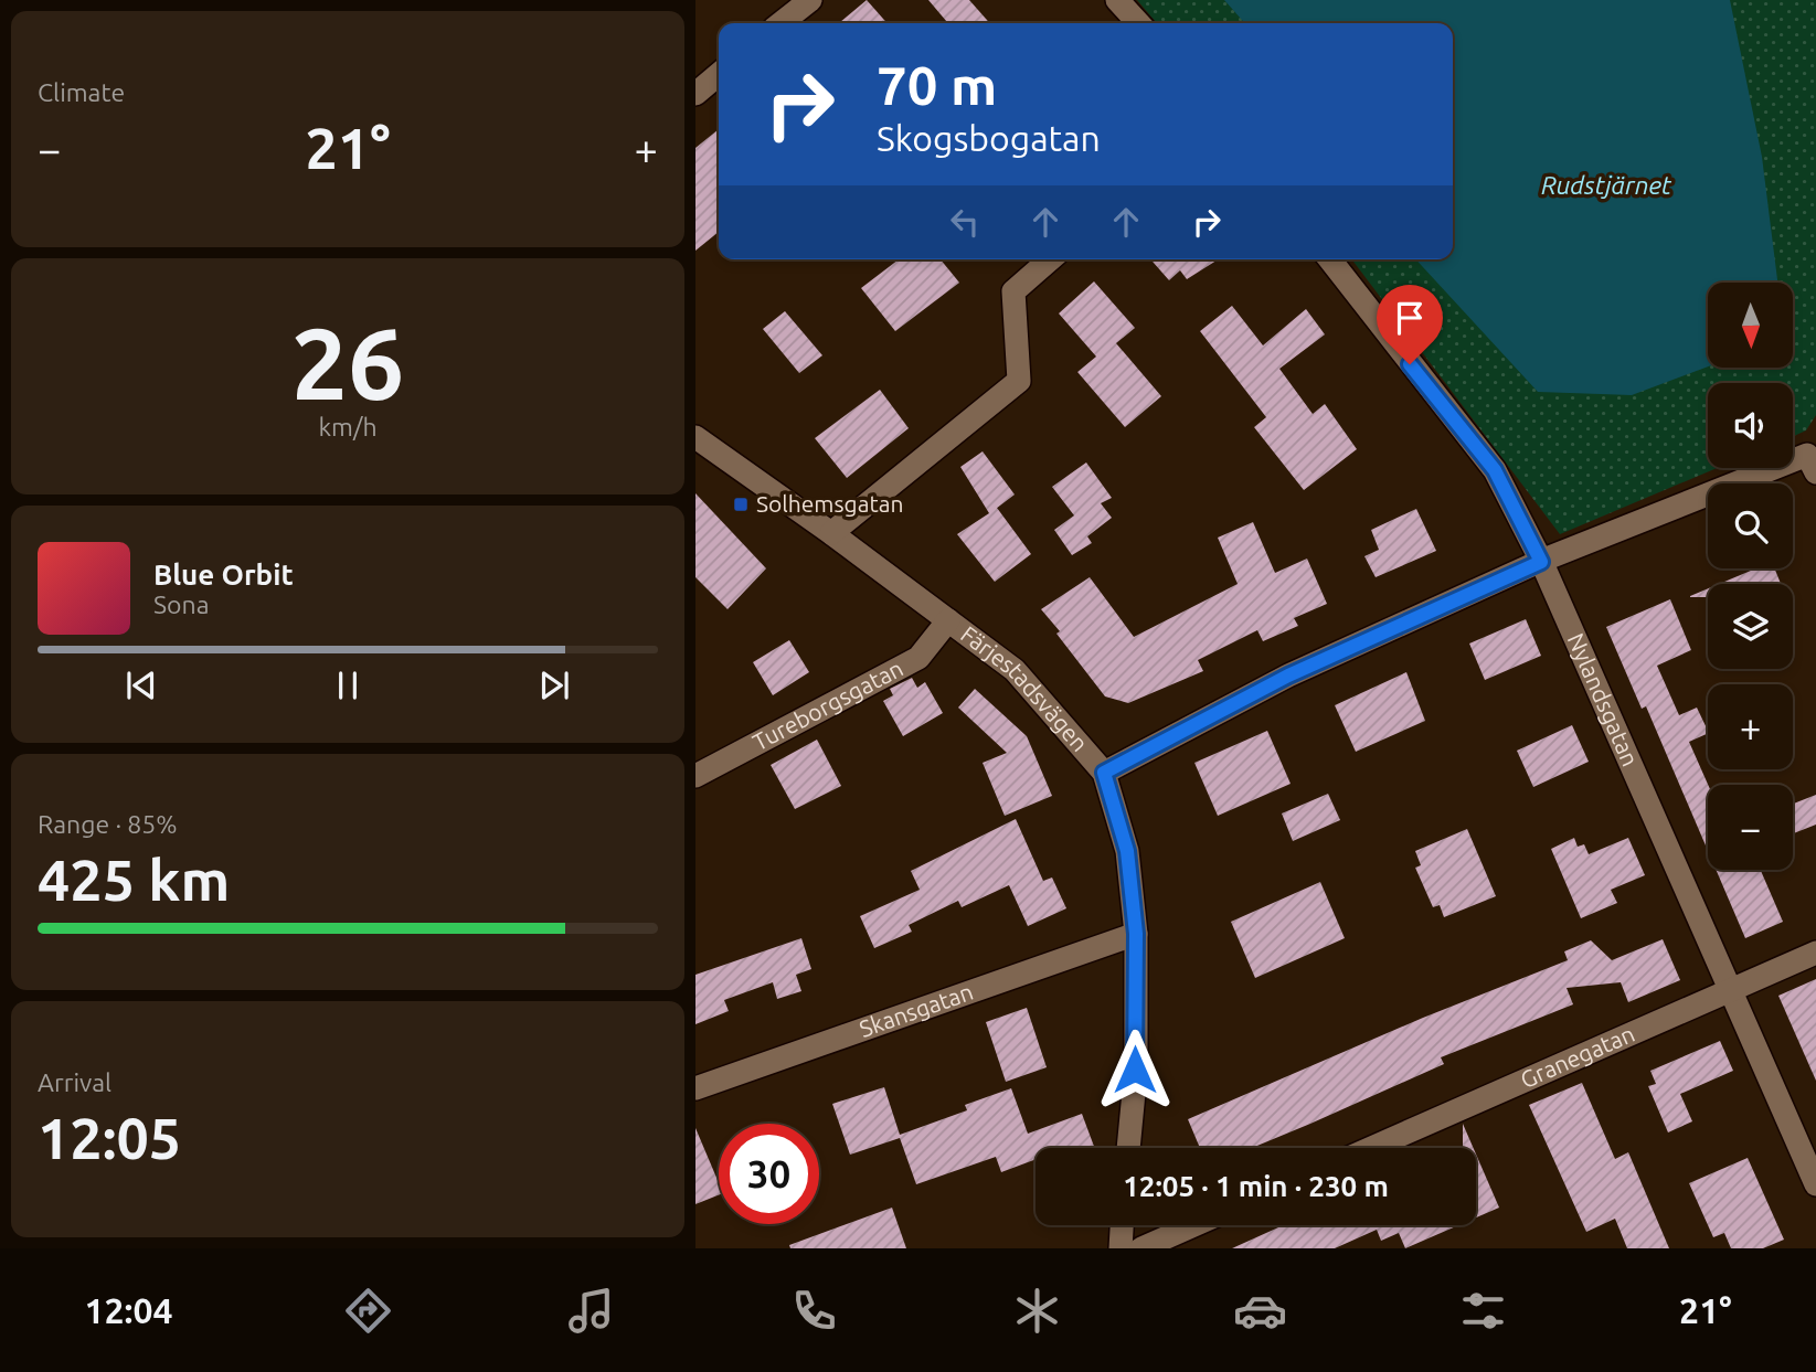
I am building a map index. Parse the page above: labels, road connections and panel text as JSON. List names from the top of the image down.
{
  "streets": {
    "street": [
      "Färjestadsvägen",
      "Nylandsgatan",
      "Tureborgsgatan",
      "Skansgatan",
      "Granegatan"
    ]
  },
  "crossings": [
    ["Färjestadsvägen", "Tureborgsgatan"],
    ["Färjestadsvägen", "Skansgatan"],
    ["Nylandsgatan", "Granegatan"]
  ],
  "water": ["Rudstjärnet"],
  "places": {
    "transit": ["Solhemsgatan"]
  },
  "north": "bottom",
  "page": {
    "tile": [
      "Climate",
      ["26", "km/h"],
      ["Range · 85%", "425 km"],
      ["Arrival", "12:05"]
    ],
    "turn": ["70 m", "Skogsbogatan"],
    "heat": ["−", "21°", "+"],
    "map_buttons": ["+", "−"],
    "song": ["Blue Orbit", "Sona"],
    "limit": "30",
    "trip": "12:05 · 1 min · 230 m",
    "tabs": ["12:04", "21°"]
  }
}
